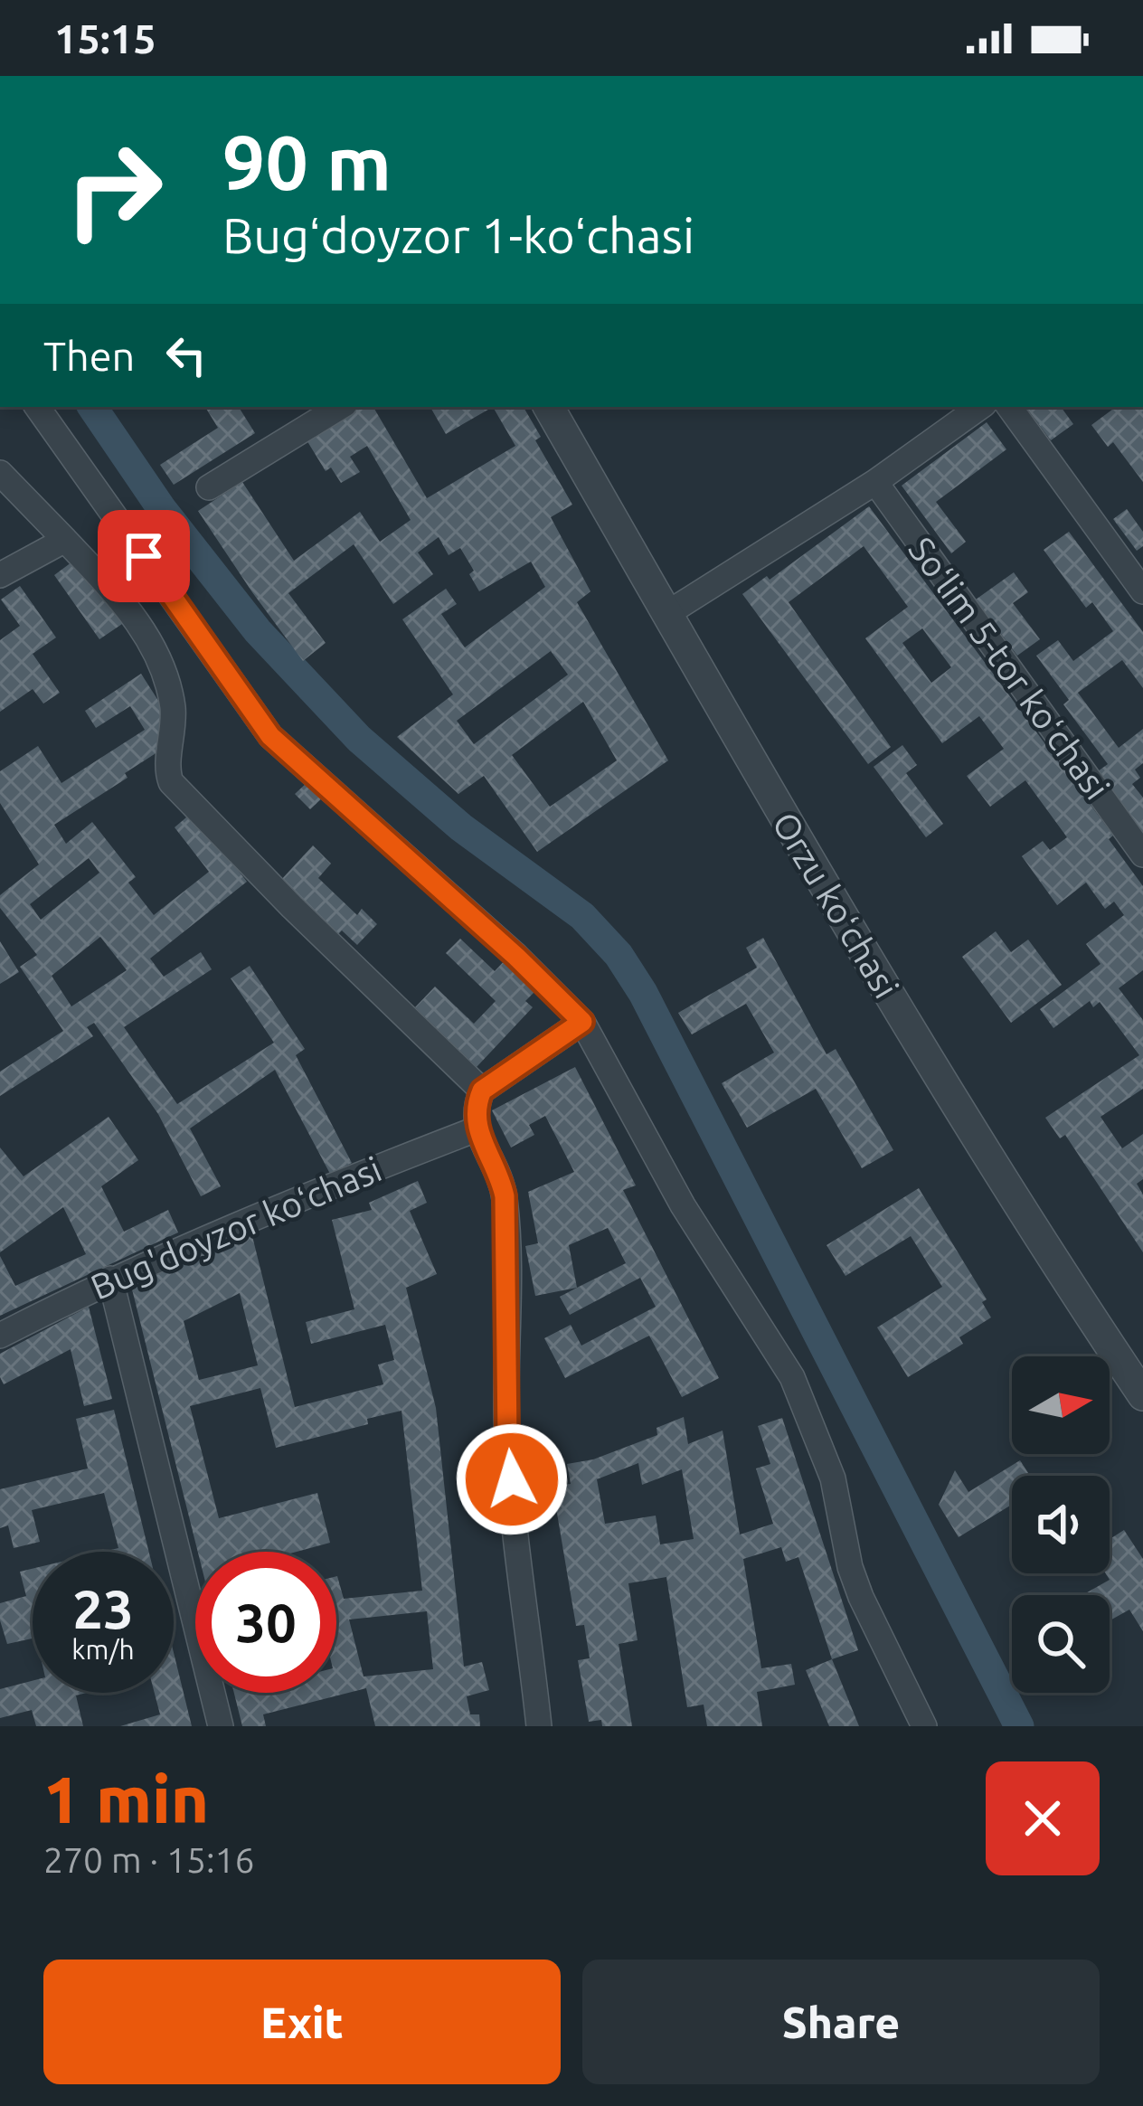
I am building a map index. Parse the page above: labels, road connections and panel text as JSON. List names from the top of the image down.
{
  "streets": {
    "street": ["Soʻlim 5-tor koʻchasi", "Orzu koʻchasi", "Bug'doyzor koʻchasi"]
  },
  "north": "right",
  "page": {
    "status": "15:15",
    "turn": ["90 m", "Bugʻdoyzor 1-koʻchasi"],
    "then": "Then",
    "speed": "23 km/h",
    "limit": "30",
    "heading": ["1 min", "270 m · 15:16"],
    "buttons": ["Exit", "Share"]
  }
}
